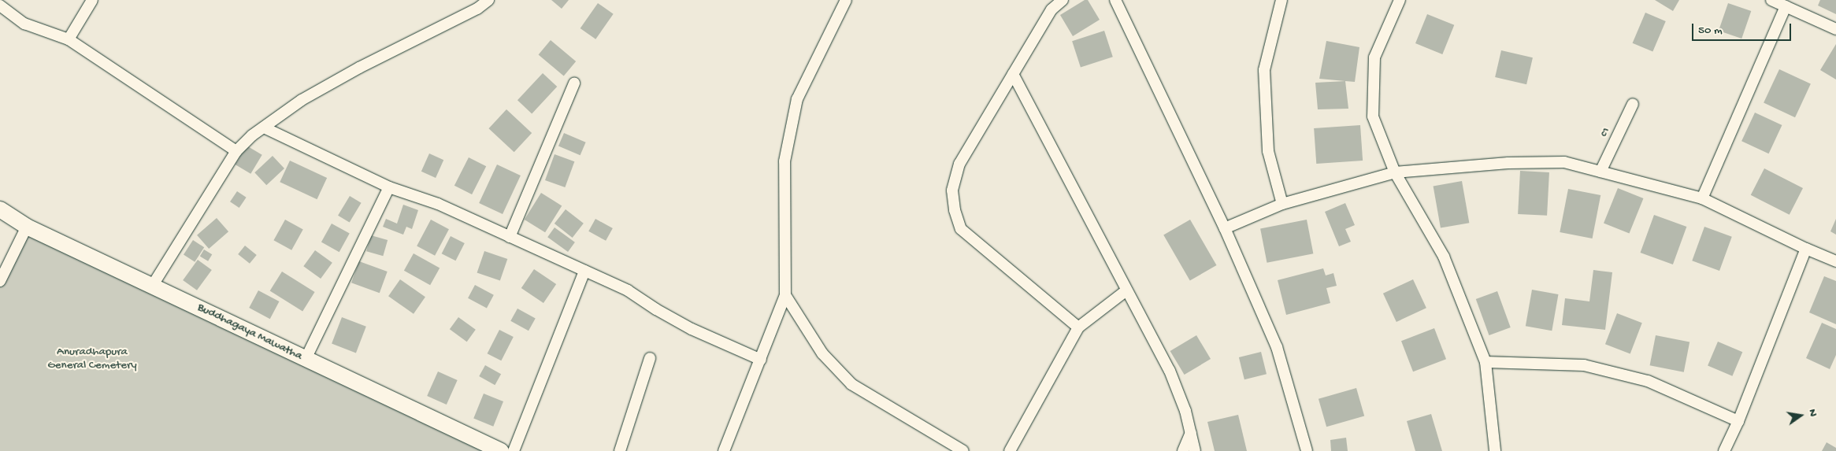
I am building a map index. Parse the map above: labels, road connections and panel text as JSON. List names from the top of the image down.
{
  "streets": {
    "main road": ["Buddhagaya Mawatha"],
    "street": ["c1"]
  },
  "parks": ["Anuradhapura General Cemetery"],
  "scale_bar": "50 m",
  "north": "right"
}
